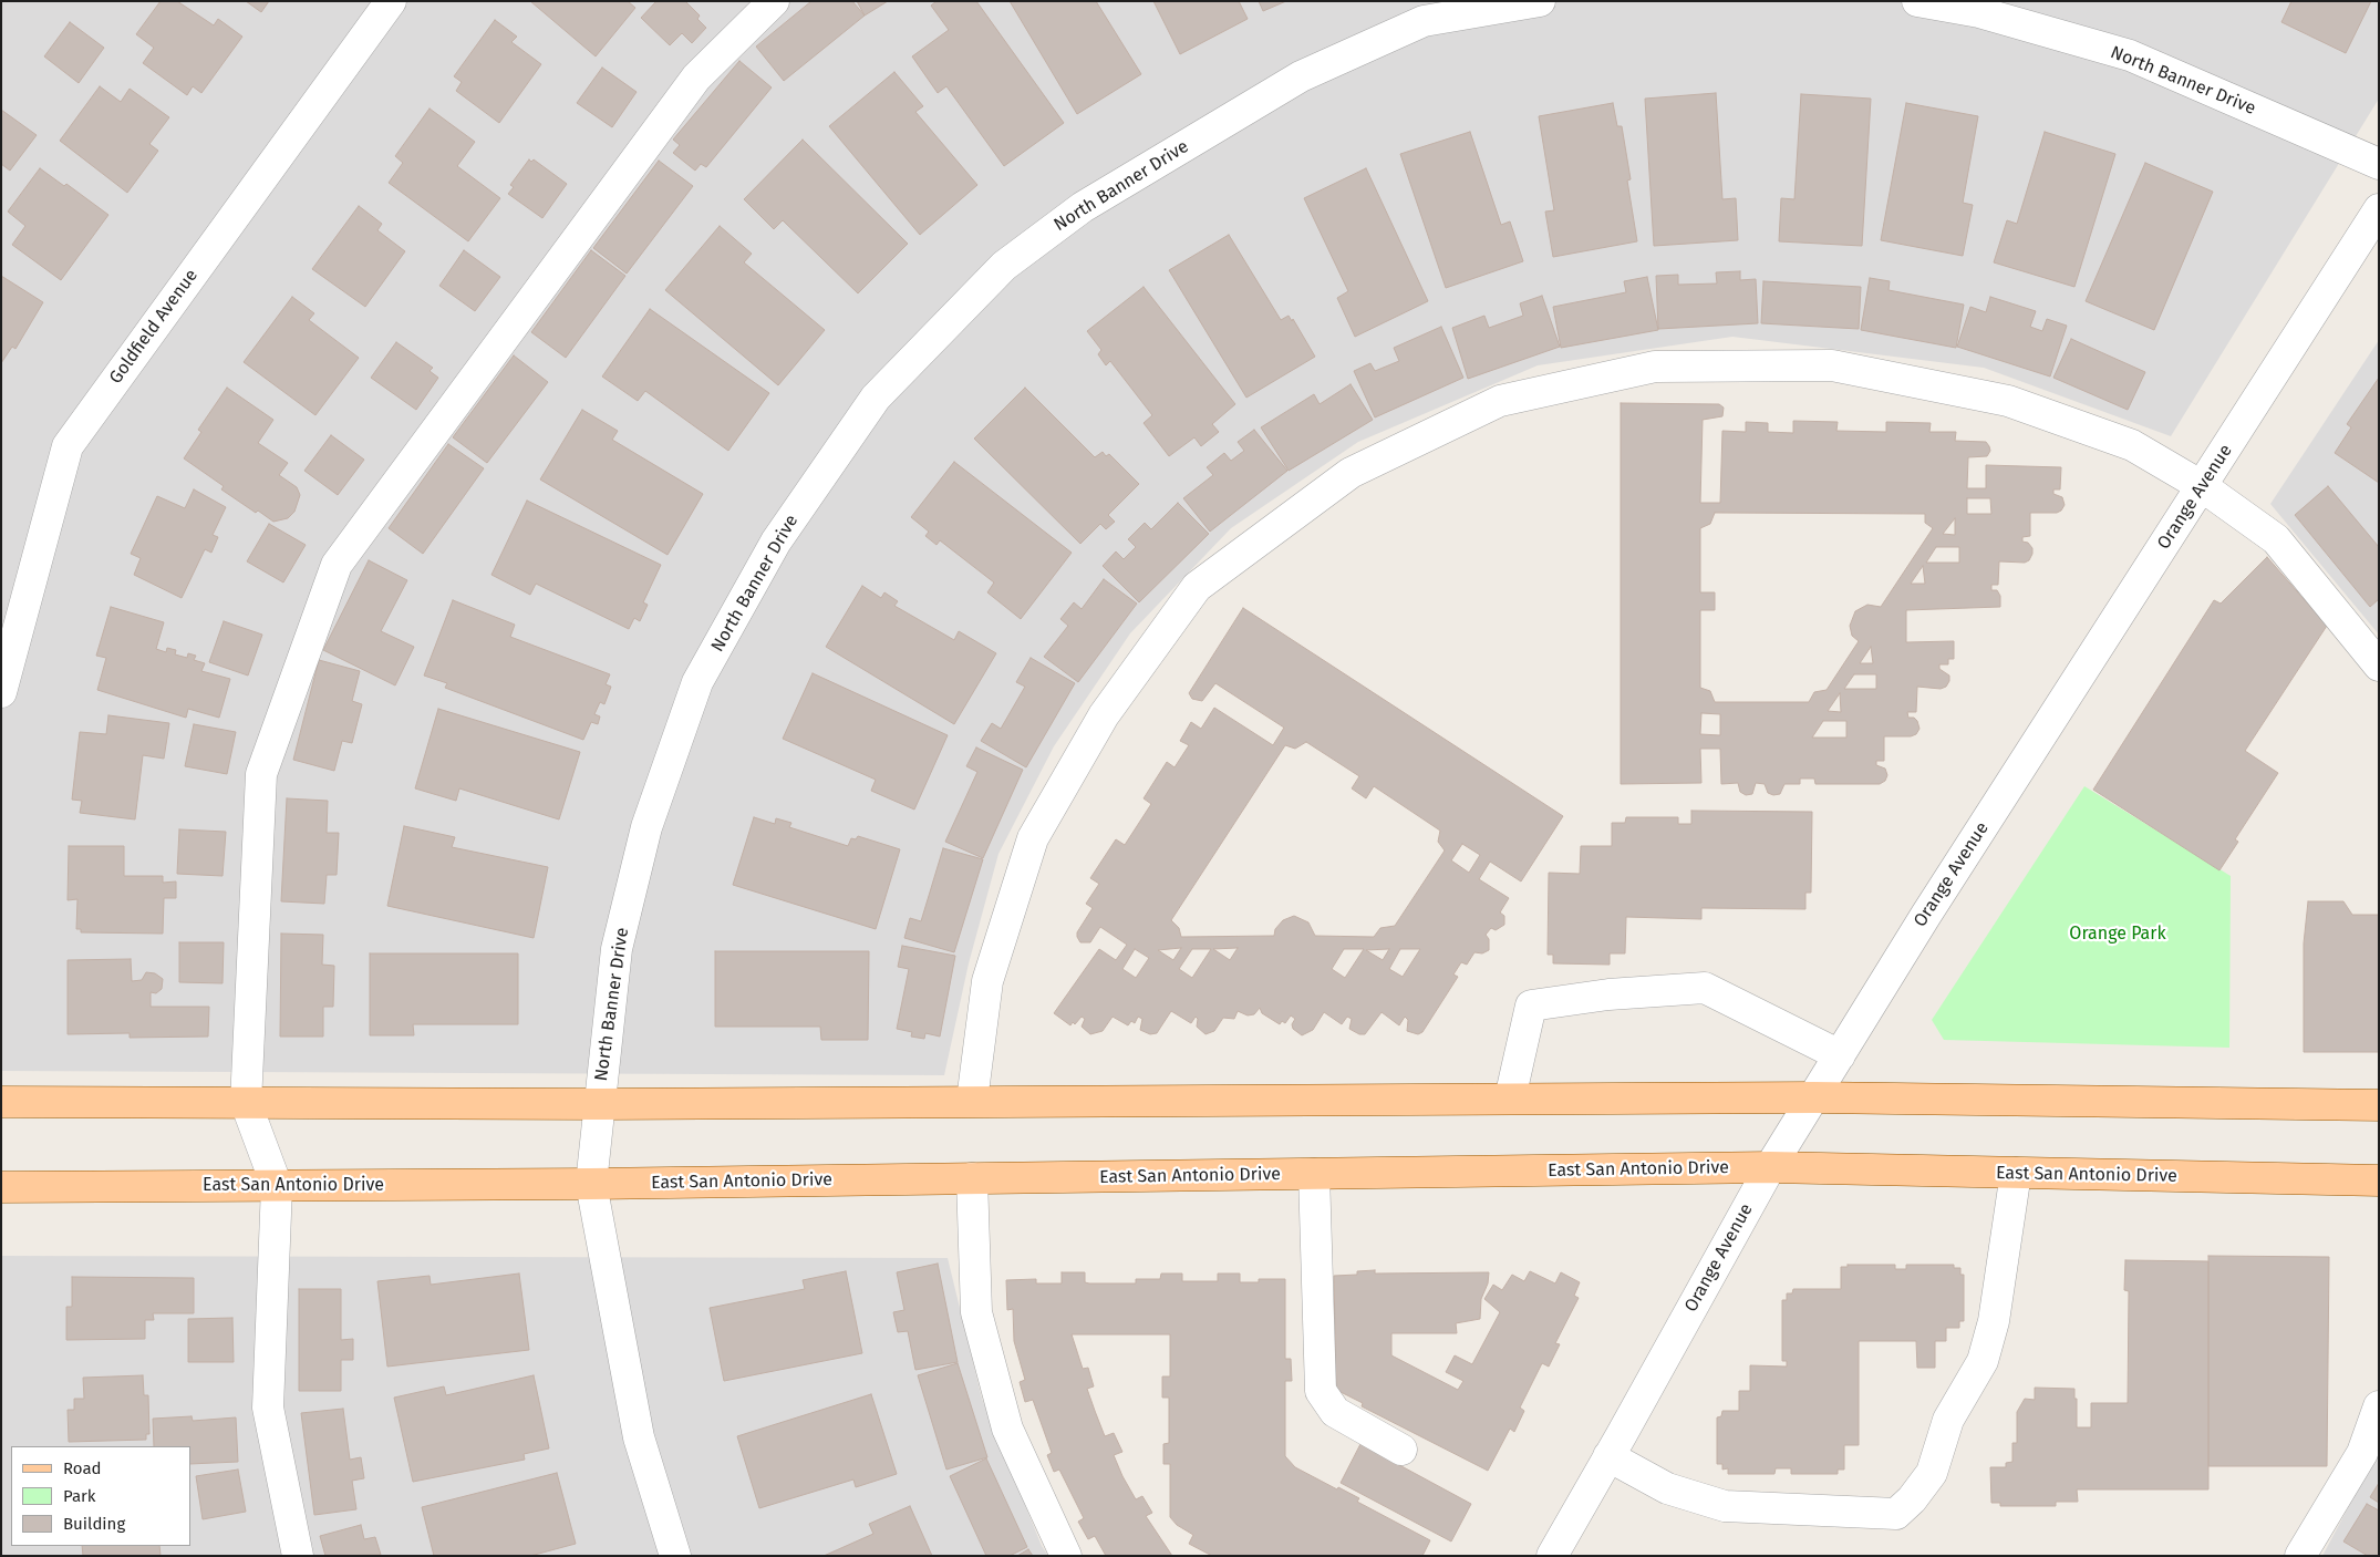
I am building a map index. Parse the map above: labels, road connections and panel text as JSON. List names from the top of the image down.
{
  "streets": {
    "main road": ["East San Antonio Drive"],
    "street": ["North Banner Drive", "Goldfield Avenue", "Orange Avenue"]
  },
  "crossings": [
    ["North Banner Drive", "East San Antonio Drive"],
    ["Orange Avenue", "East San Antonio Drive"]
  ],
  "parks": ["Orange Park"],
  "legend": ["Road", "Park", "Building"]
}
